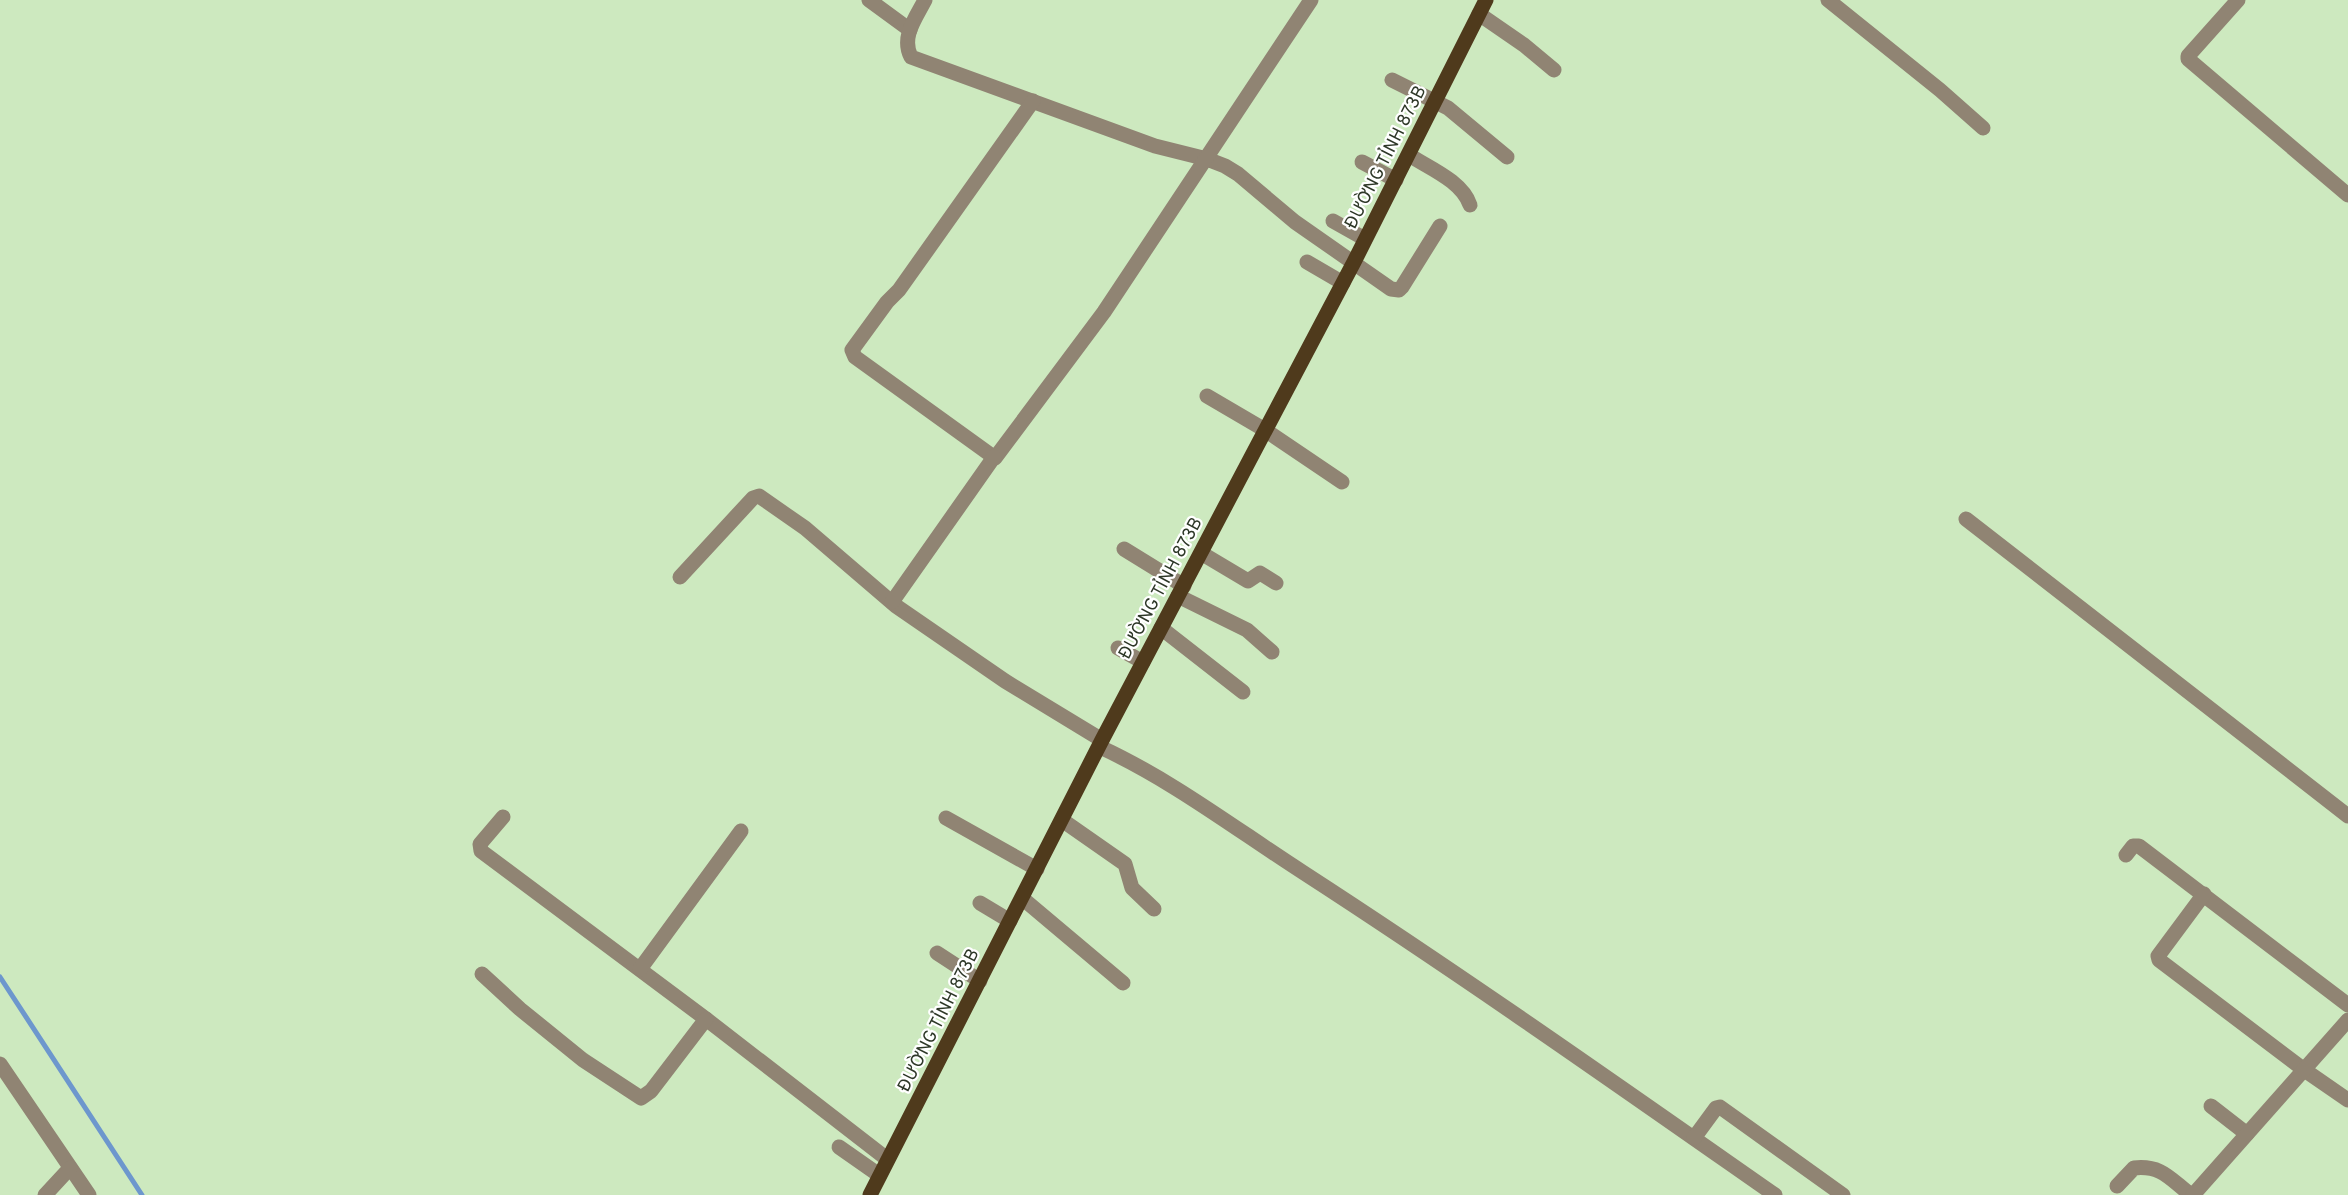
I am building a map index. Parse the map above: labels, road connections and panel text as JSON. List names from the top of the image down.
{
  "streets": {
    "main road": ["ĐƯỜNG TỈNH 873B"]
  }
}
